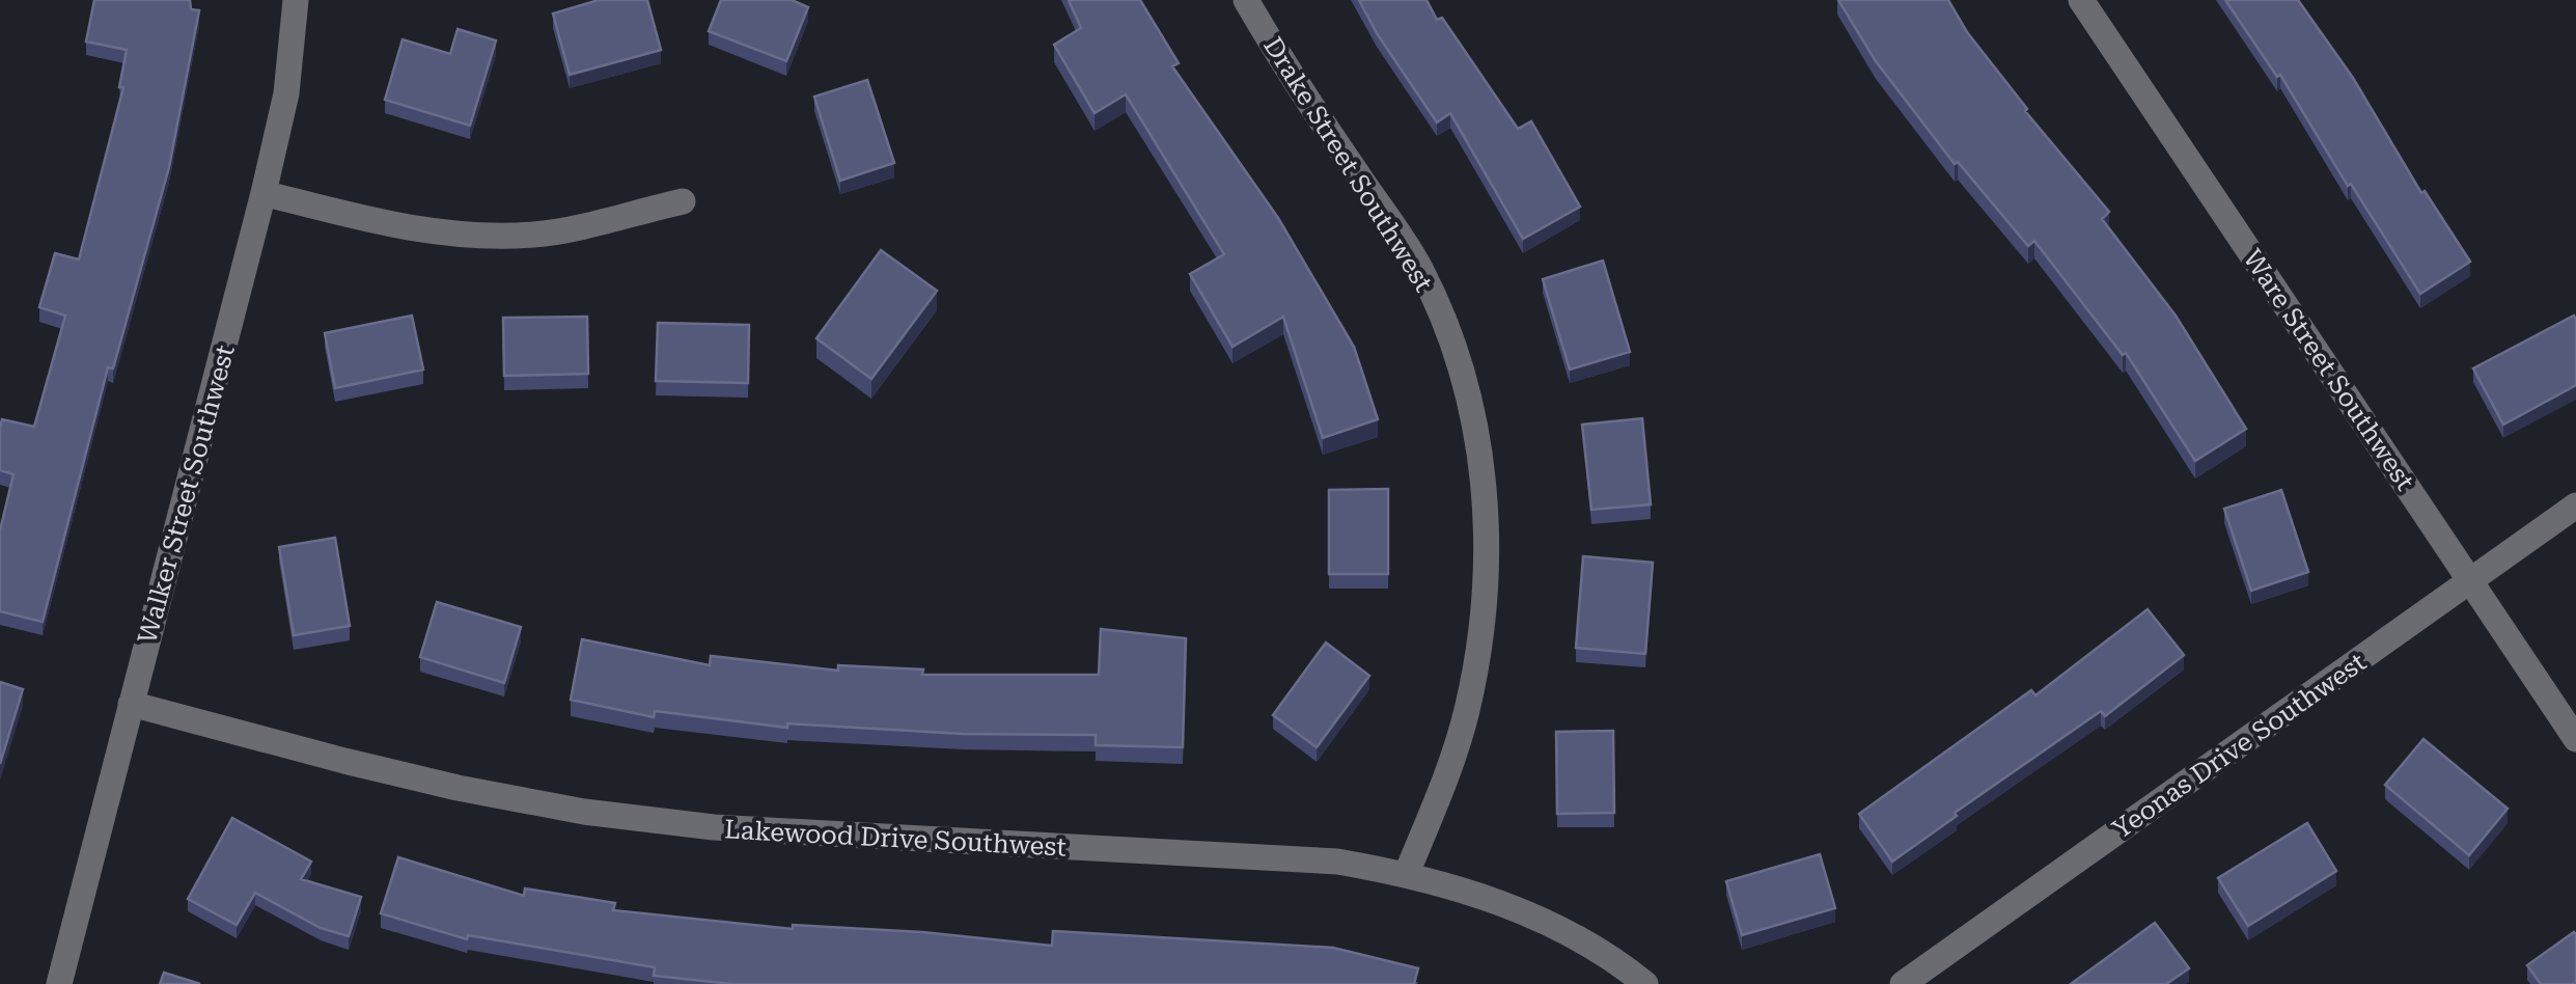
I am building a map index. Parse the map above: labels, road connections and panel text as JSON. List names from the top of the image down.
{
  "streets": {
    "street": [
      "Drake Street Southwest",
      "Ware Street Southwest",
      "Walker Street Southwest",
      "Yeonas Drive Southwest",
      "Lakewood Drive Southwest"
    ]
  },
  "crossings": [
    ["Drake Street Southwest", "Lakewood Drive Southwest"],
    ["Ware Street Southwest", "Yeonas Drive Southwest"],
    ["Walker Street Southwest", "Lakewood Drive Southwest"]
  ]
}
